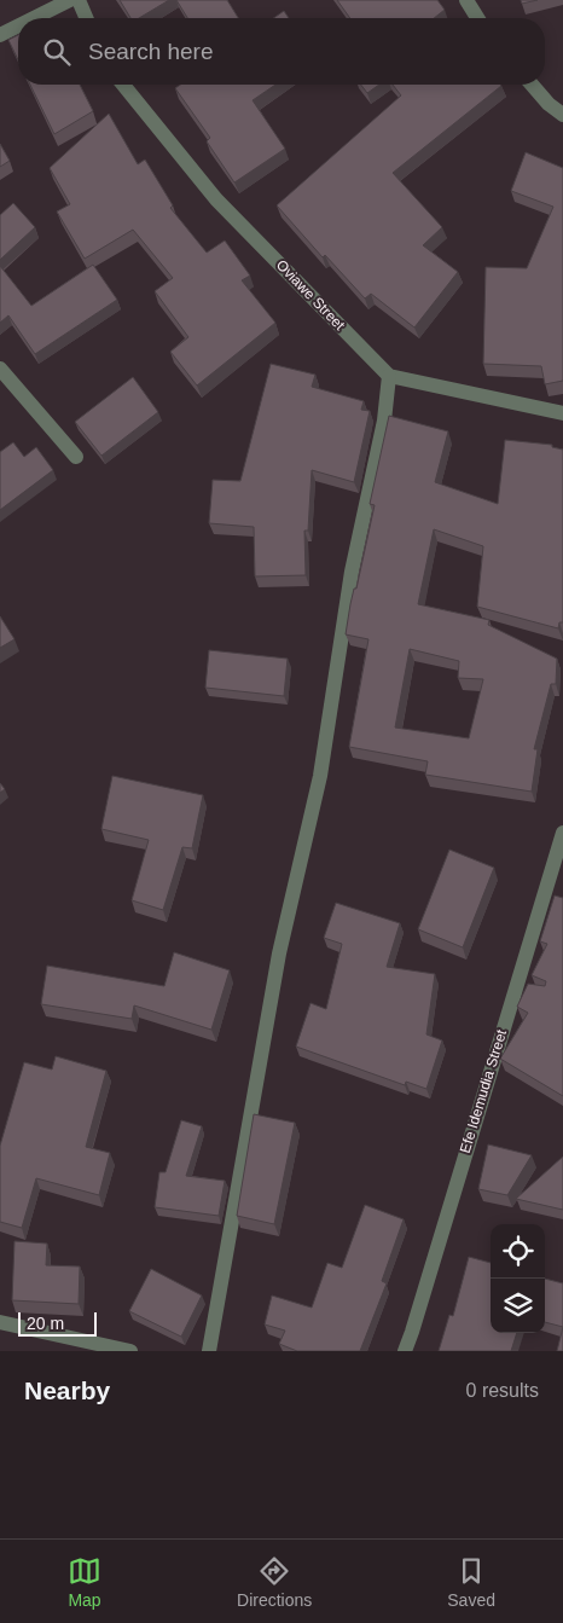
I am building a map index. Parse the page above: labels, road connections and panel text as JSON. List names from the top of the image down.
{
  "streets": {
    "street": ["Oviawe Street", "Efe Idemudia Street"]
  },
  "scale_bar": "20 m",
  "page": {
    "search": "Search here",
    "scale": "20 m",
    "heading": ["Nearby", "0 results"],
    "nav": ["Map", "Directions", "Saved"]
  }
}
